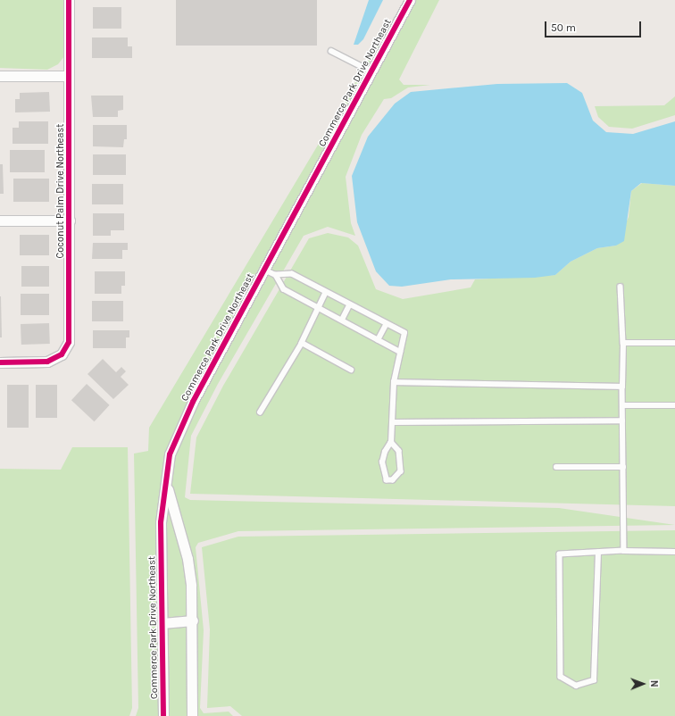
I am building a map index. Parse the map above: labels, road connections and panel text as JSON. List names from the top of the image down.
{
  "streets": {
    "street": ["Commerce Park Drive Northeast", "Coconut Palm Drive Northeast"]
  },
  "scale_bar": "50 m",
  "north": "right"
}
